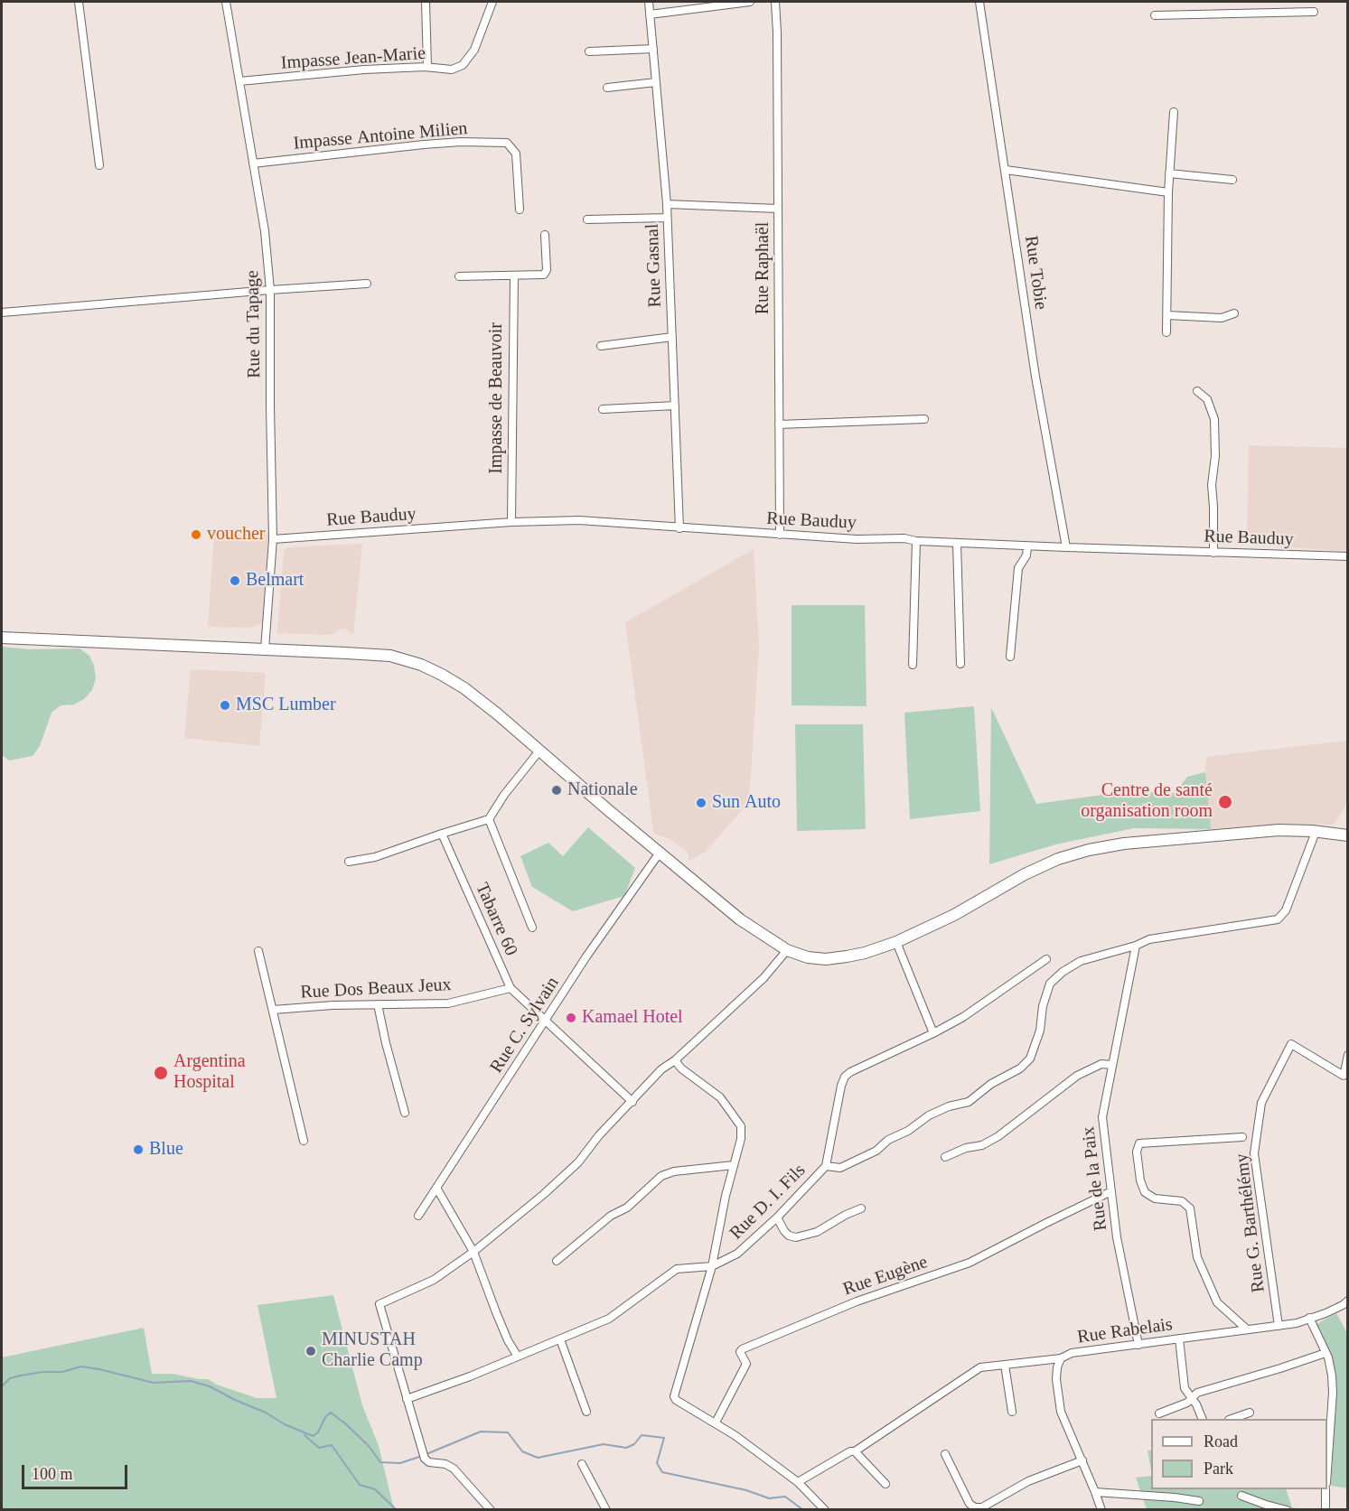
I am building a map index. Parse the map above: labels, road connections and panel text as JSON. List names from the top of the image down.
{
  "streets": {
    "street": [
      "Impasse Jean-Marie",
      "Impasse Antoine Milien",
      "Rue Gasnal",
      "Rue Raphaël",
      "Rue Tobie",
      "Rue du Tapage",
      "Impasse de Beauvoir",
      "Rue Bauduy",
      "Tabarre 60",
      "Rue Dos Beaux Jeux",
      "Rue C. Sylvain",
      "Rue de la Paix",
      "Rue D. I. Fils",
      "Rue G. Barthélémy",
      "Rue Eugène",
      "Rue Rabelais"
    ]
  },
  "crossings": [
    ["Impasse Jean-Marie", "Rue du Tapage"],
    ["Impasse Antoine Milien", "Rue du Tapage"],
    ["Rue Gasnal", "Rue Bauduy"],
    ["Rue Raphaël", "Rue Bauduy"],
    ["Rue Tobie", "Rue Bauduy"],
    ["Rue du Tapage", "Rue Bauduy"],
    ["Impasse de Beauvoir", "Rue Bauduy"],
    ["Tabarre 60", "Rue Dos Beaux Jeux"],
    ["Tabarre 60", "Rue C. Sylvain"],
    ["Rue de la Paix", "Rue Eugène"],
    ["Rue de la Paix", "Rue Rabelais"],
    ["Rue G. Barthélémy", "Rue Rabelais"]
  ],
  "places": [
    "voucher",
    "Belmart",
    "MSC Lumber",
    "Nationale",
    "Centre de santé organisation room",
    "Sun Auto",
    "Kamael Hotel",
    "Argentina Hospital",
    "Blue",
    "MINUSTAH Charlie Camp"
  ],
  "legend": ["Road", "Park"],
  "scale_bar": "100 m"
}
